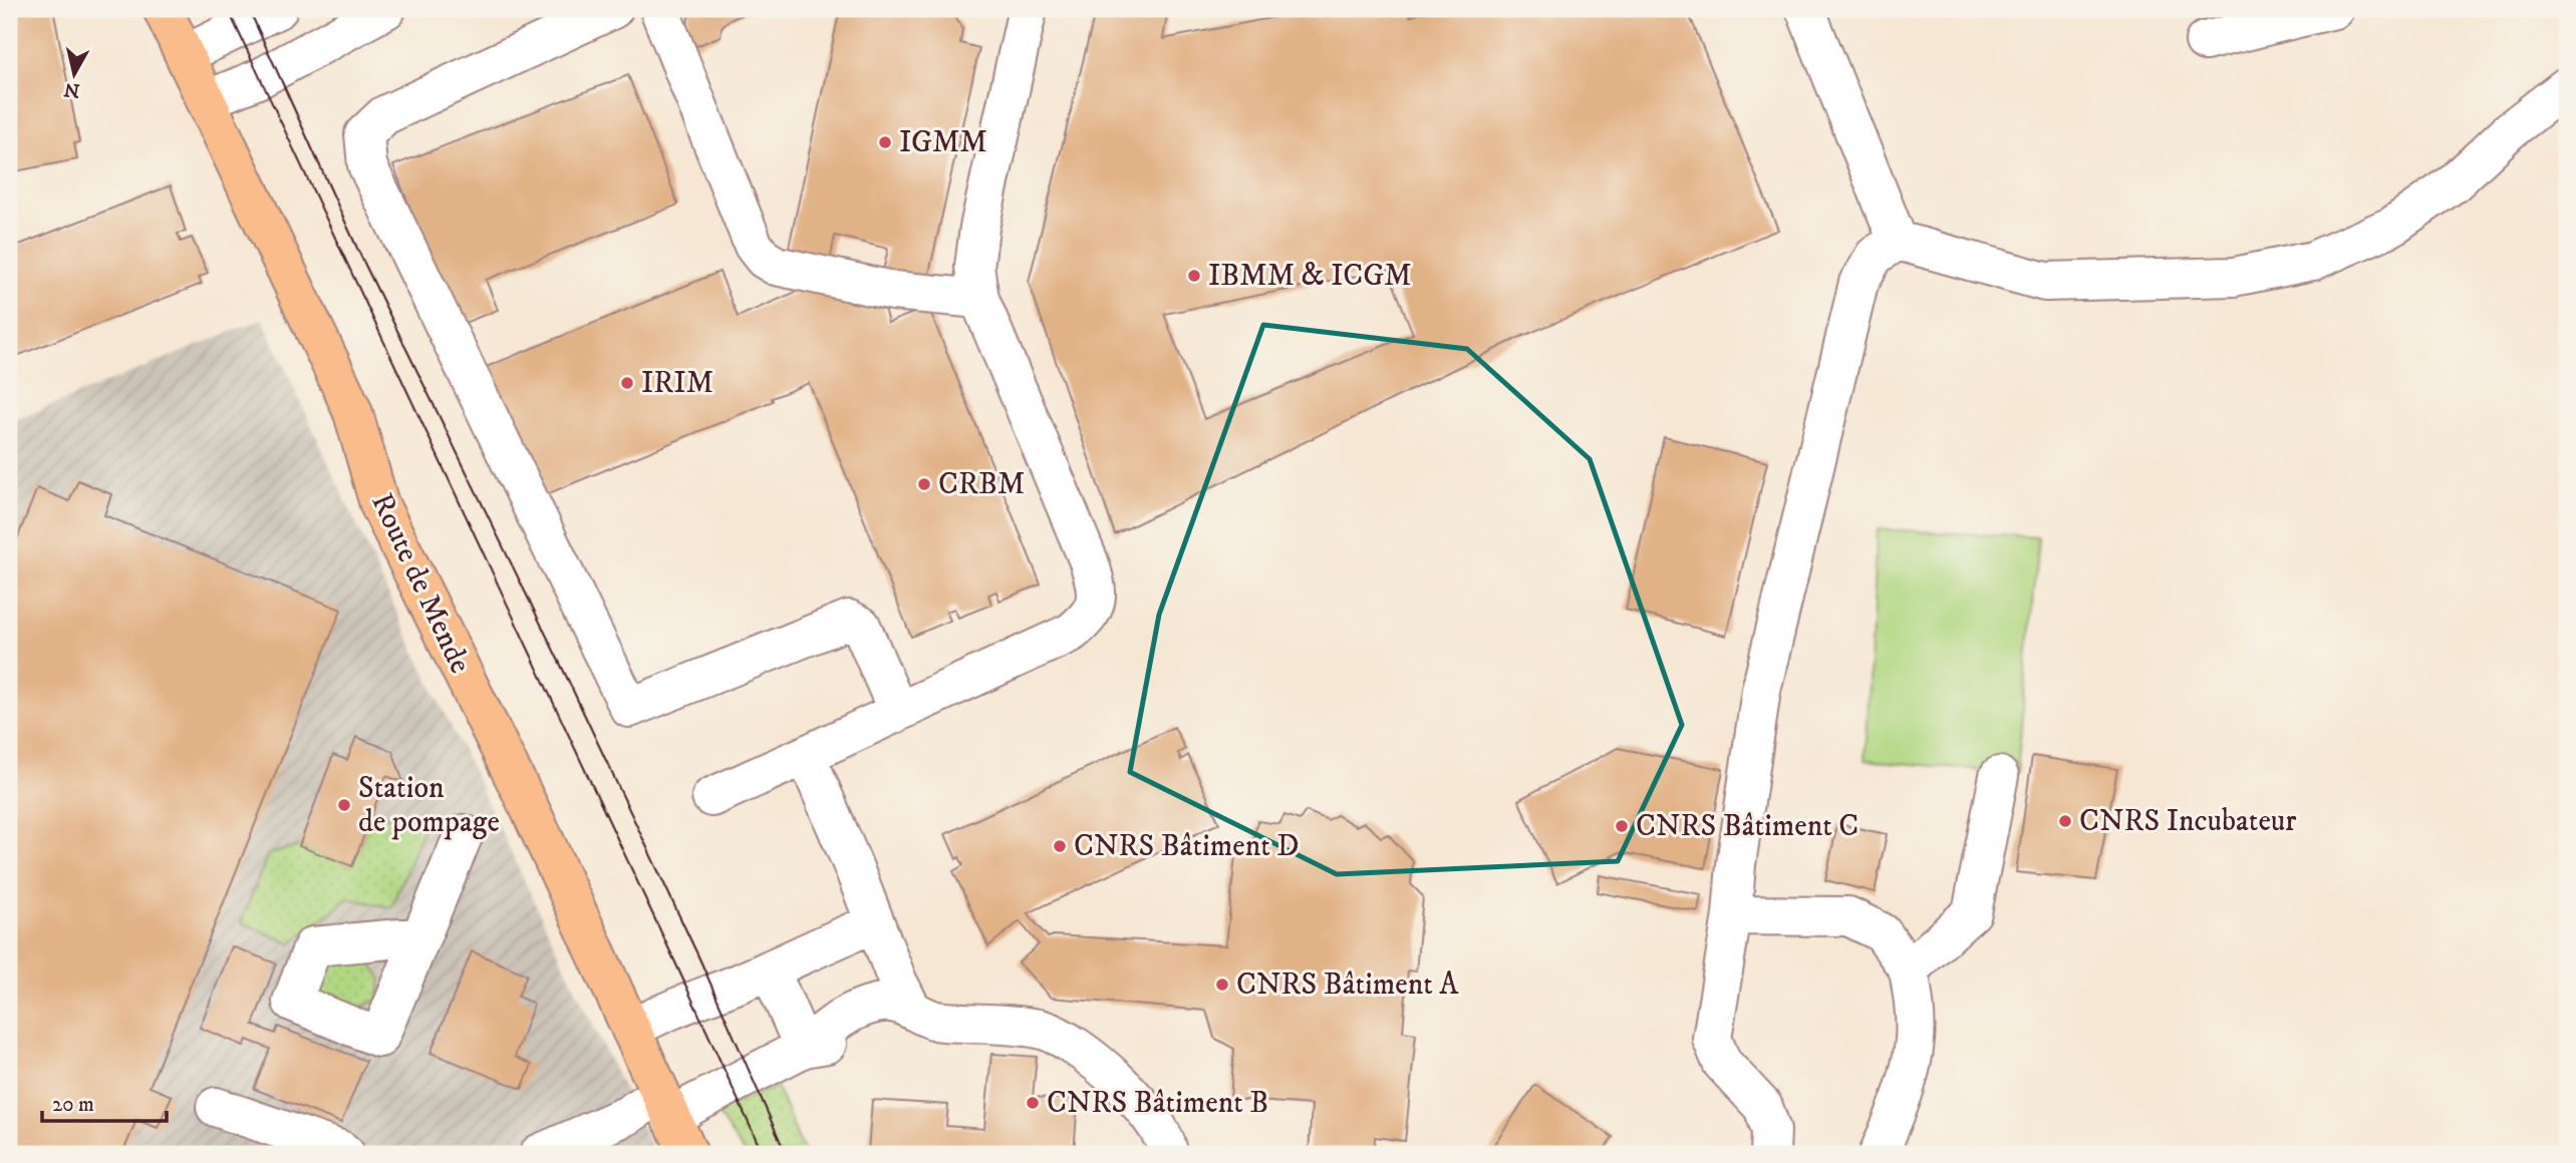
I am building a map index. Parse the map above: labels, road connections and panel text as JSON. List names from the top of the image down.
{
  "streets": {
    "main road": ["Route de Mende"]
  },
  "places": [
    "IGMM",
    "IBMM & ICGM",
    "IRIM",
    "CRBM",
    "Station de pompage",
    "CNRS Incubateur",
    "CNRS Bâtiment C",
    "CNRS Bâtiment D",
    "CNRS Bâtiment A",
    "CNRS Bâtiment B"
  ],
  "scale_bar": "20 m",
  "north": "bottom"
}
